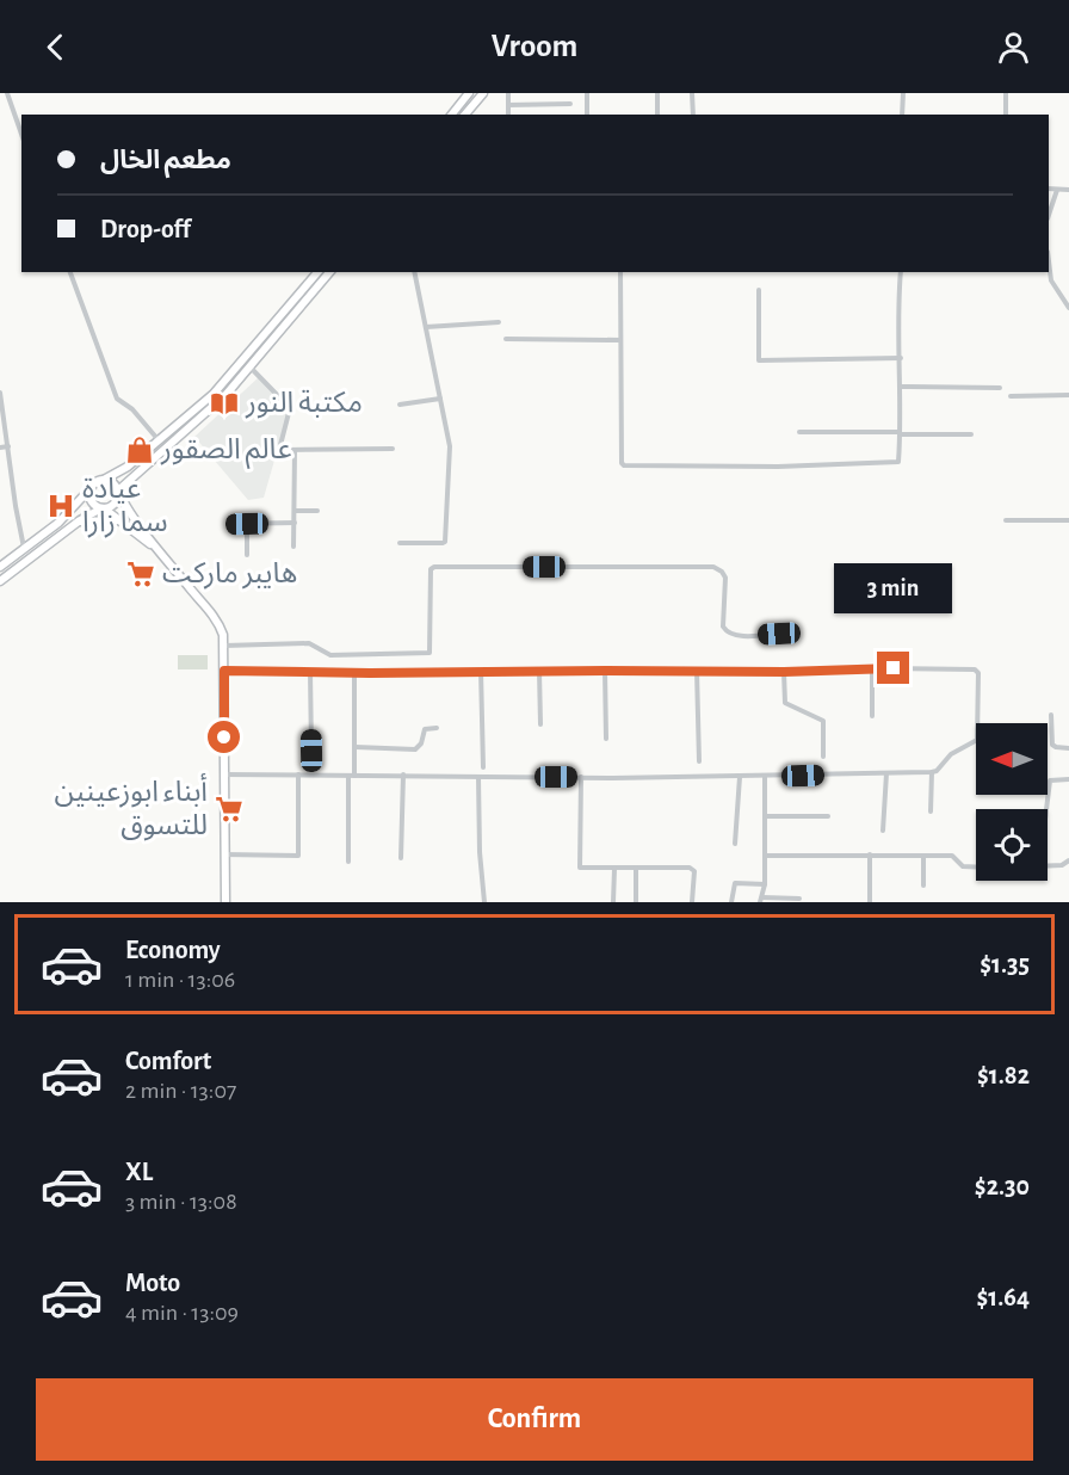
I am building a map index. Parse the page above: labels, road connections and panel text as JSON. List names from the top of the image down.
{
  "places": {
    "library": ["مكتبة النور"],
    "shop": ["عالم الصقور"],
    "hospital": ["عيادة سما زارا"],
    "supermarket": ["هايبر ماركت", "أبناء ابوزعينين للتسوق"]
  },
  "north": "left",
  "page": {
    "header": "Vroom",
    "banner": ["مطعم الخال", "Drop-off"],
    "bubble": "3 min",
    "list": [
      {
        "name": "Economy",
        "note": "1 min · 13:06",
        "value": "$1.35"
      },
      {
        "name": "Comfort",
        "note": "2 min · 13:07",
        "value": "$1.82"
      },
      {
        "name": "XL",
        "note": "3 min · 13:08",
        "value": "$2.30"
      },
      {
        "name": "Moto",
        "note": "4 min · 13:09",
        "value": "$1.64"
      }
    ],
    "buttons": "Confirm"
  }
}
